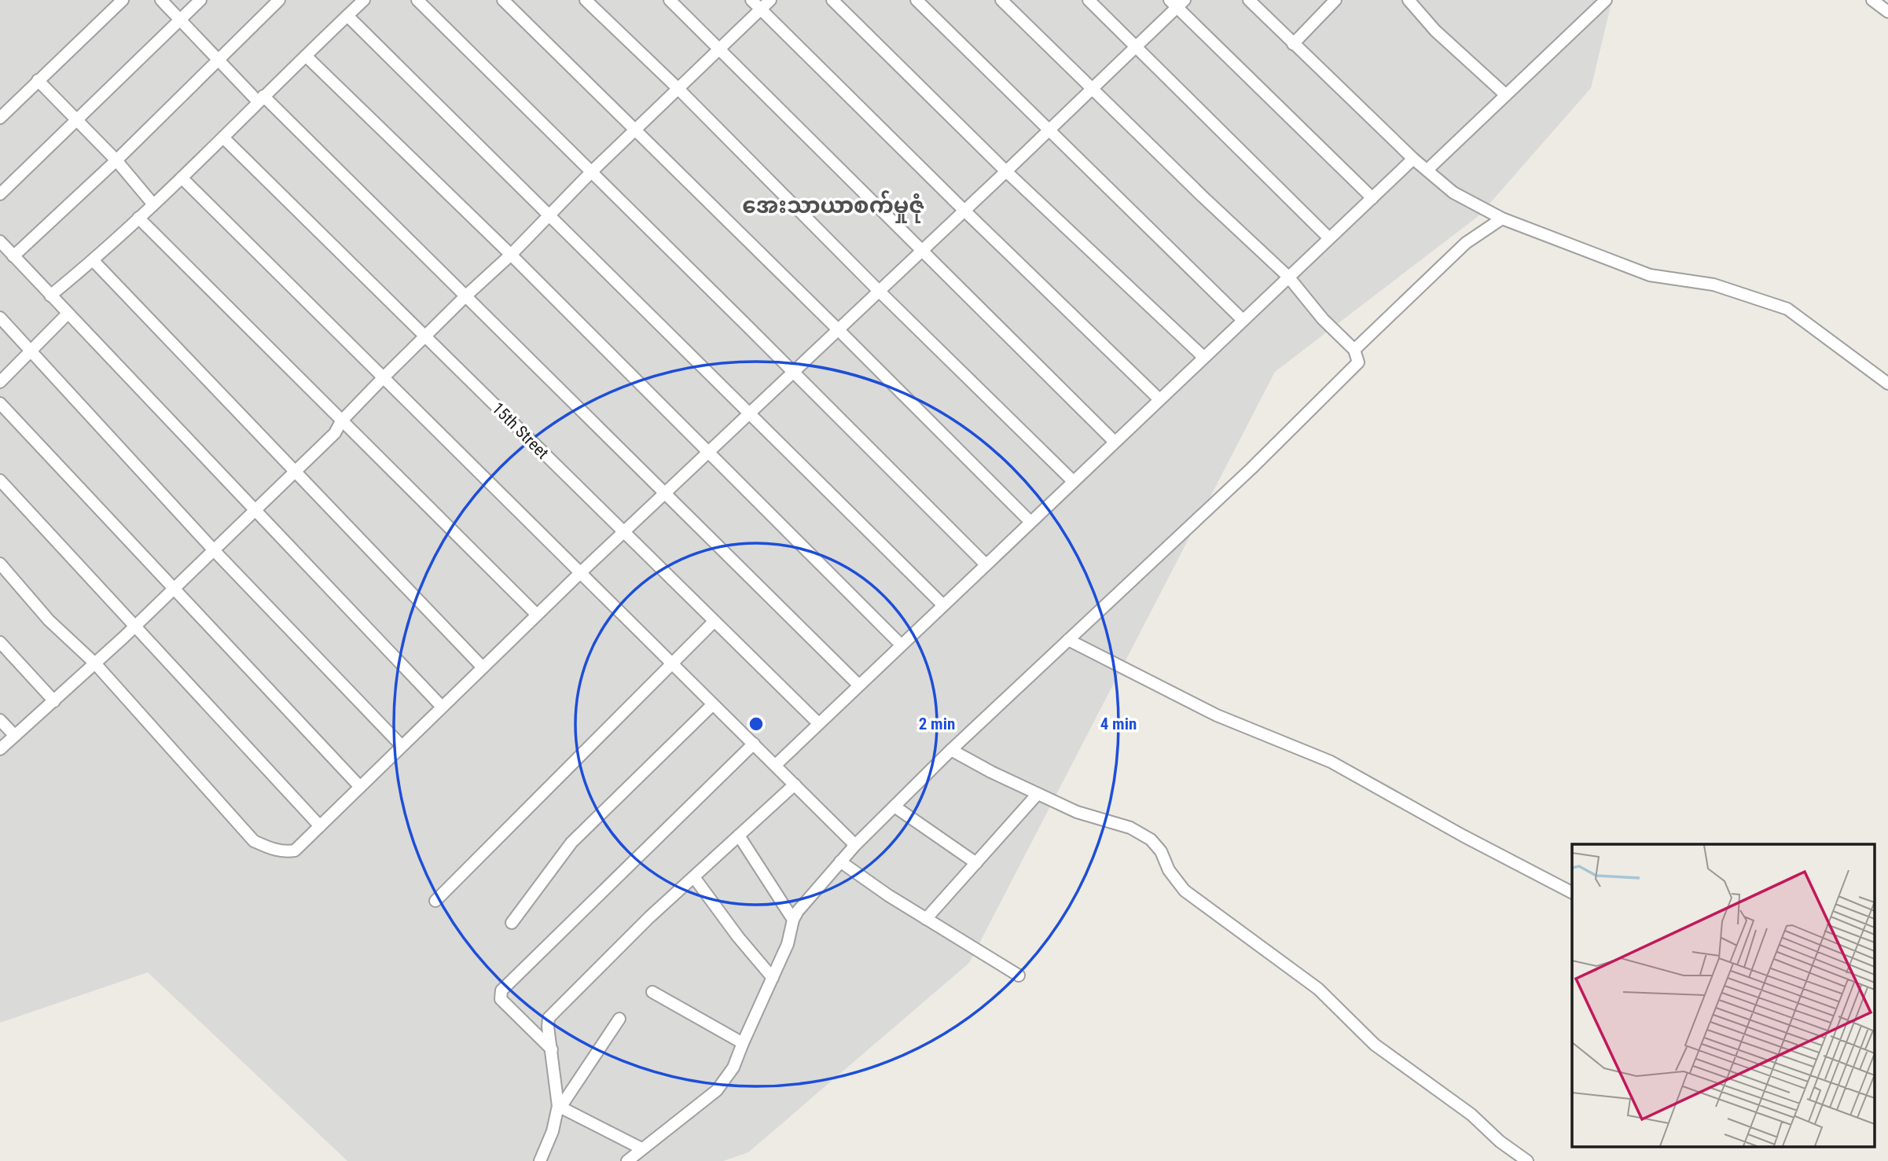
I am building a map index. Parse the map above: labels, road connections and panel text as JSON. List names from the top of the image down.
{
  "streets": {
    "street": ["15th Street"]
  },
  "districts": ["အေးသာယာစက်မှုဇုံ"],
  "rings": ["2 min", "4 min"]
}
